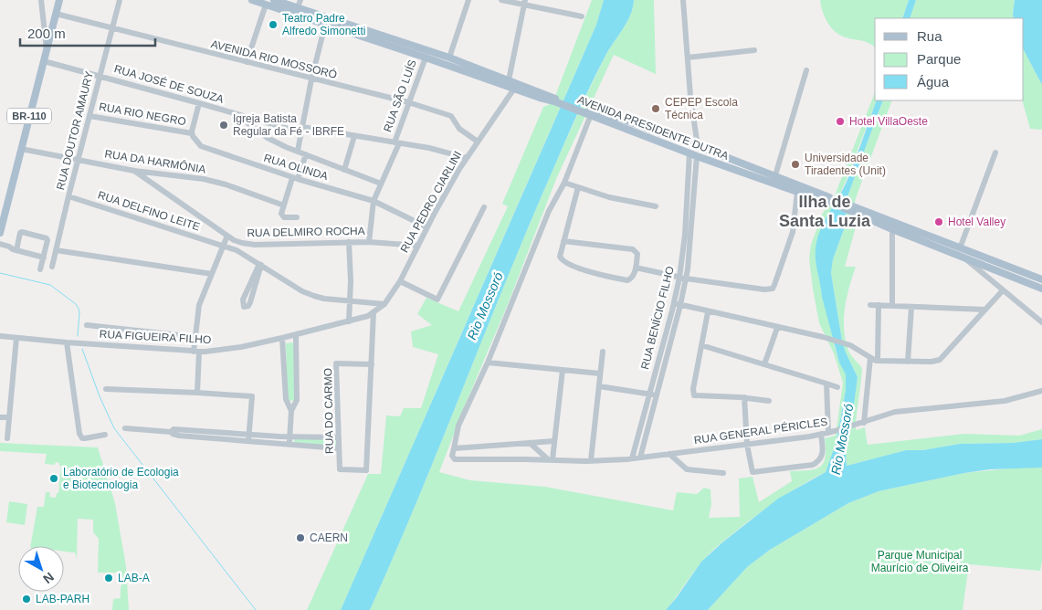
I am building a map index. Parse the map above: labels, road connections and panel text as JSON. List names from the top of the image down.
{
  "streets": {
    "main road": ["BR-110", "AVENIDA PRESIDENTE DUTRA"],
    "street": [
      "AVENIDA RIO MOSSORÓ",
      "RUA JOSÉ DE SOUZA",
      "RUA SÃO LUÍS",
      "RUA RIO NEGRO",
      "RUA DOUTOR AMAURY",
      "RUA DA HARMÔNIA",
      "RUA OLINDA",
      "RUA PEDRO CIARLINI",
      "RUA DELFINO LEITE",
      "RUA DELMIRO ROCHA",
      "RUA BENÍCIO FILHO",
      "RUA FIGUEIRA FILHO",
      "RUA DO CARMO",
      "RUA GENERAL PÉRICLES"
    ]
  },
  "crossings": [
    ["AVENIDA RIO MOSSORÓ", "RUA SÃO LUÍS"],
    ["AVENIDA RIO MOSSORÓ", "BR-110"],
    ["AVENIDA RIO MOSSORÓ", "RUA DOUTOR AMAURY"],
    ["AVENIDA RIO MOSSORÓ", "RUA PEDRO CIARLINI"],
    ["RUA JOSÉ DE SOUZA", "RUA SÃO LUÍS"],
    ["RUA JOSÉ DE SOUZA", "BR-110"],
    ["RUA JOSÉ DE SOUZA", "RUA DOUTOR AMAURY"],
    ["RUA JOSÉ DE SOUZA", "RUA PEDRO CIARLINI"],
    ["RUA SÃO LUÍS", "AVENIDA PRESIDENTE DUTRA"],
    ["RUA SÃO LUÍS", "RUA OLINDA"],
    ["RUA SÃO LUÍS", "RUA DELMIRO ROCHA"],
    ["RUA RIO NEGRO", "RUA DOUTOR AMAURY"],
    ["RUA RIO NEGRO", "RUA OLINDA"],
    ["BR-110", "RUA DA HARMÔNIA"],
    ["AVENIDA PRESIDENTE DUTRA", "RUA PEDRO CIARLINI"],
    ["AVENIDA PRESIDENTE DUTRA", "RUA BENÍCIO FILHO"],
    ["RUA DOUTOR AMAURY", "RUA DA HARMÔNIA"],
    ["RUA DOUTOR AMAURY", "RUA DELFINO LEITE"],
    ["RUA DA HARMÔNIA", "RUA DELMIRO ROCHA"],
    ["RUA OLINDA", "RUA PEDRO CIARLINI"],
    ["RUA PEDRO CIARLINI", "RUA DELFINO LEITE"],
    ["RUA PEDRO CIARLINI", "RUA DELMIRO ROCHA"],
    ["RUA PEDRO CIARLINI", "RUA FIGUEIRA FILHO"],
    ["RUA DELFINO LEITE", "RUA FIGUEIRA FILHO"],
    ["RUA BENÍCIO FILHO", "RUA GENERAL PÉRICLES"],
    ["RUA FIGUEIRA FILHO", "RUA DO CARMO"]
  ],
  "districts": ["Ilha de Santa Luzia"],
  "water": ["Rio Mossoró"],
  "parks": ["Parque Municipal Maurício de Oliveira"],
  "places": [
    "Teatro Padre Alfredo Simonetti",
    "CEPEP Escola Técnica",
    "Hotel VillaOeste",
    "Igreja Batista Regular da Fé - IBRFE",
    "Universidade Tiradentes (Unit)",
    "Hotel Valley",
    "Laboratório de Ecologia e Biotecnologia",
    "CAERN",
    "LAB-A",
    "LAB-PARH"
  ],
  "legend": ["Rua", "Parque", "Água"],
  "scale_bar": "200 m",
  "north": "bottom right"
}
